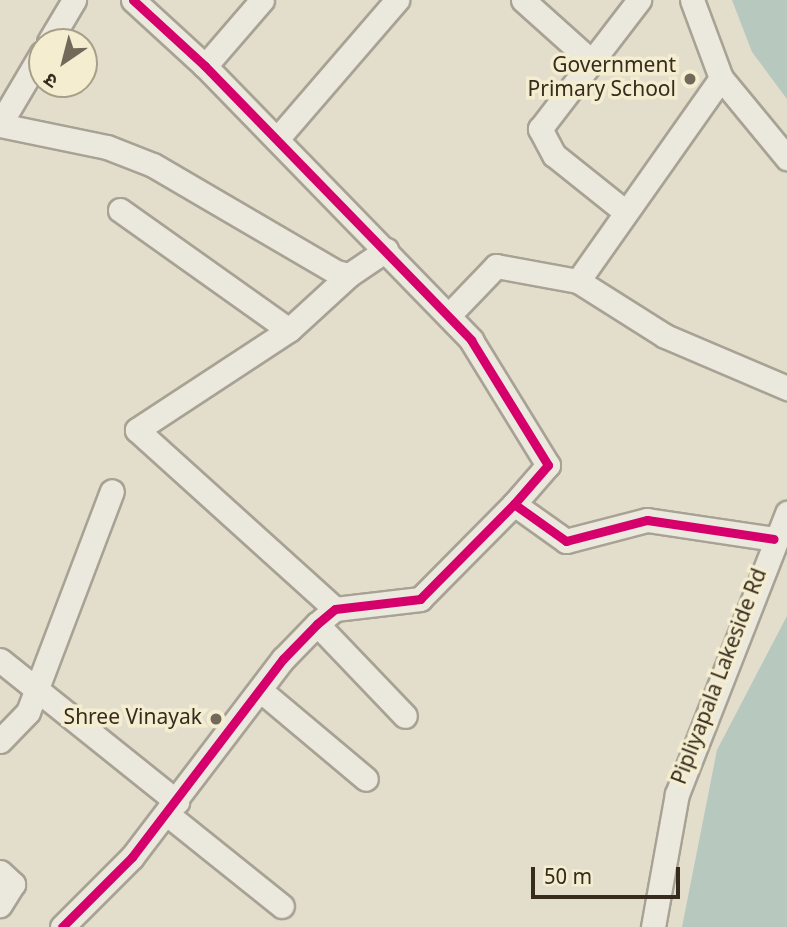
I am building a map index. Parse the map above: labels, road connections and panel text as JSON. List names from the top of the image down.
{
  "streets": {
    "street": ["Pipliyapala Lakeside Rd"]
  },
  "places": ["Government Primary School", "Shree Vinayak"],
  "scale_bar": "50 m",
  "north": "bottom left"
}
